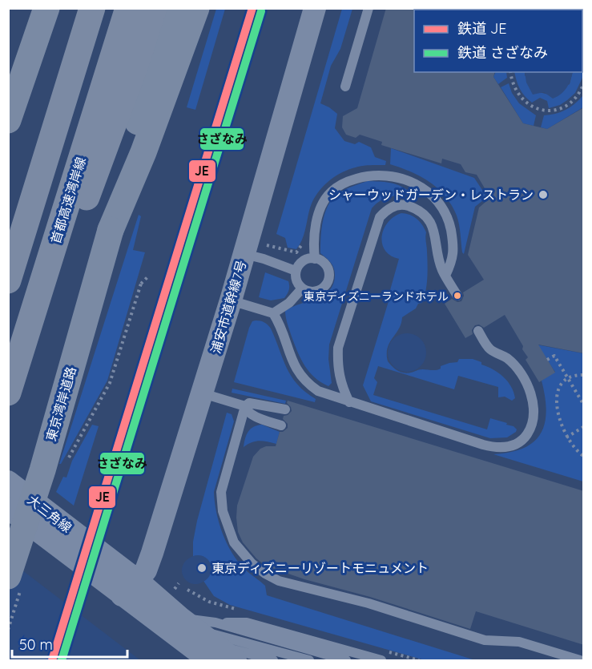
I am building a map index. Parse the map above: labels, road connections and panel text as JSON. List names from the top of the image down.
{
  "streets": {
    "highway": ["首都高速湾岸線", "東京湾岸道路"],
    "street": ["浦安市道幹線7号", "大三角線"]
  },
  "crossings": [
    ["浦安市道幹線7号", "大三角線"]
  ],
  "places": ["シャーウッドガーデン・レストラン", "東京ディズニーランドホテル", "東京ディズニーリゾートモニュメント"],
  "lines": ["rail line JE", "rail line さざなみ"],
  "legend": ["鉄道 JE", "鉄道 さざなみ"],
  "scale_bar": "50 m"
}
